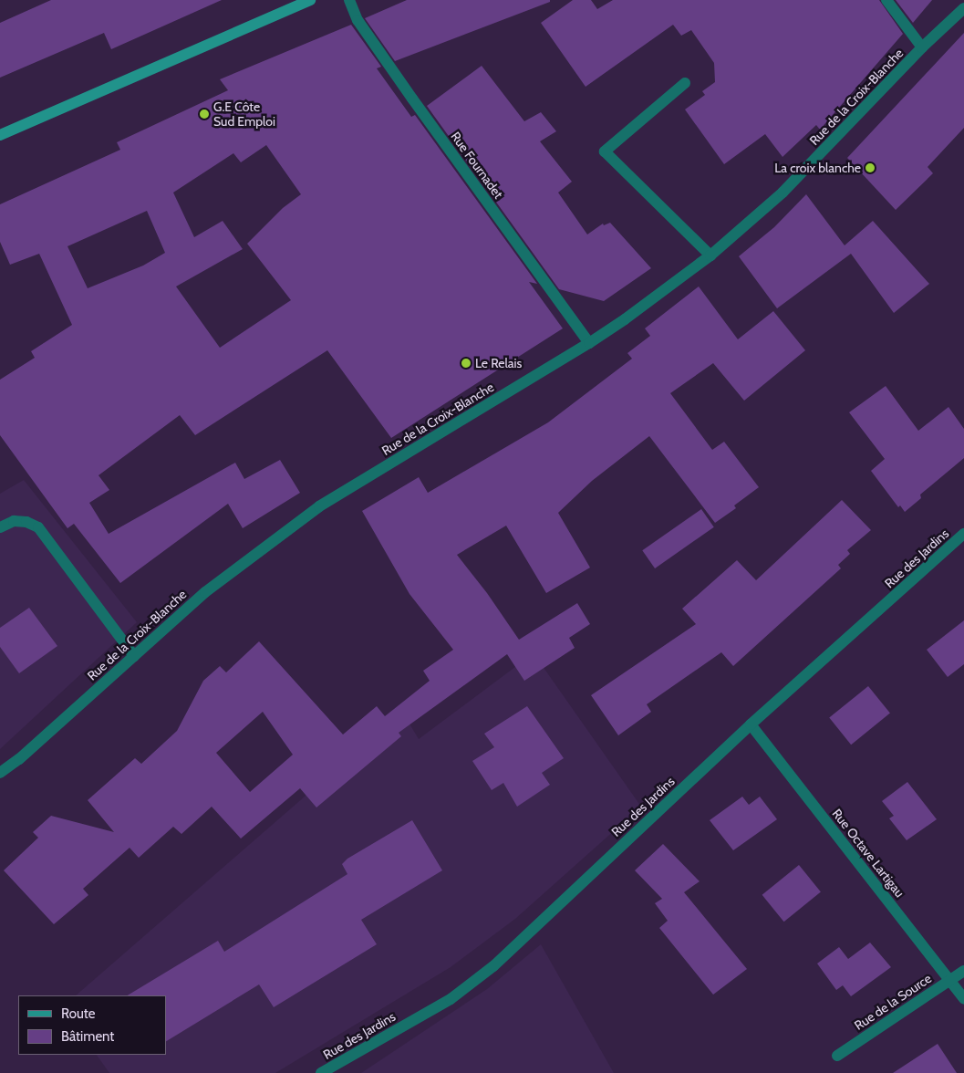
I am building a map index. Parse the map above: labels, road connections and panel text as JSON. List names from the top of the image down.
{
  "streets": {
    "street": [
      "Rue de la Croix-Blanche",
      "Rue Fournadet",
      "Rue des Jardins",
      "Rue Octave Lartigau",
      "Rue de la Source"
    ]
  },
  "crossings": [
    ["Rue de la Croix-Blanche", "Rue Fournadet"],
    ["Rue des Jardins", "Rue Octave Lartigau"],
    ["Rue Octave Lartigau", "Rue de la Source"]
  ],
  "places": ["G.E Côte Sud Emploi", "La croix blanche", "Le Relais"],
  "legend": ["Route", "Bâtiment"]
}
